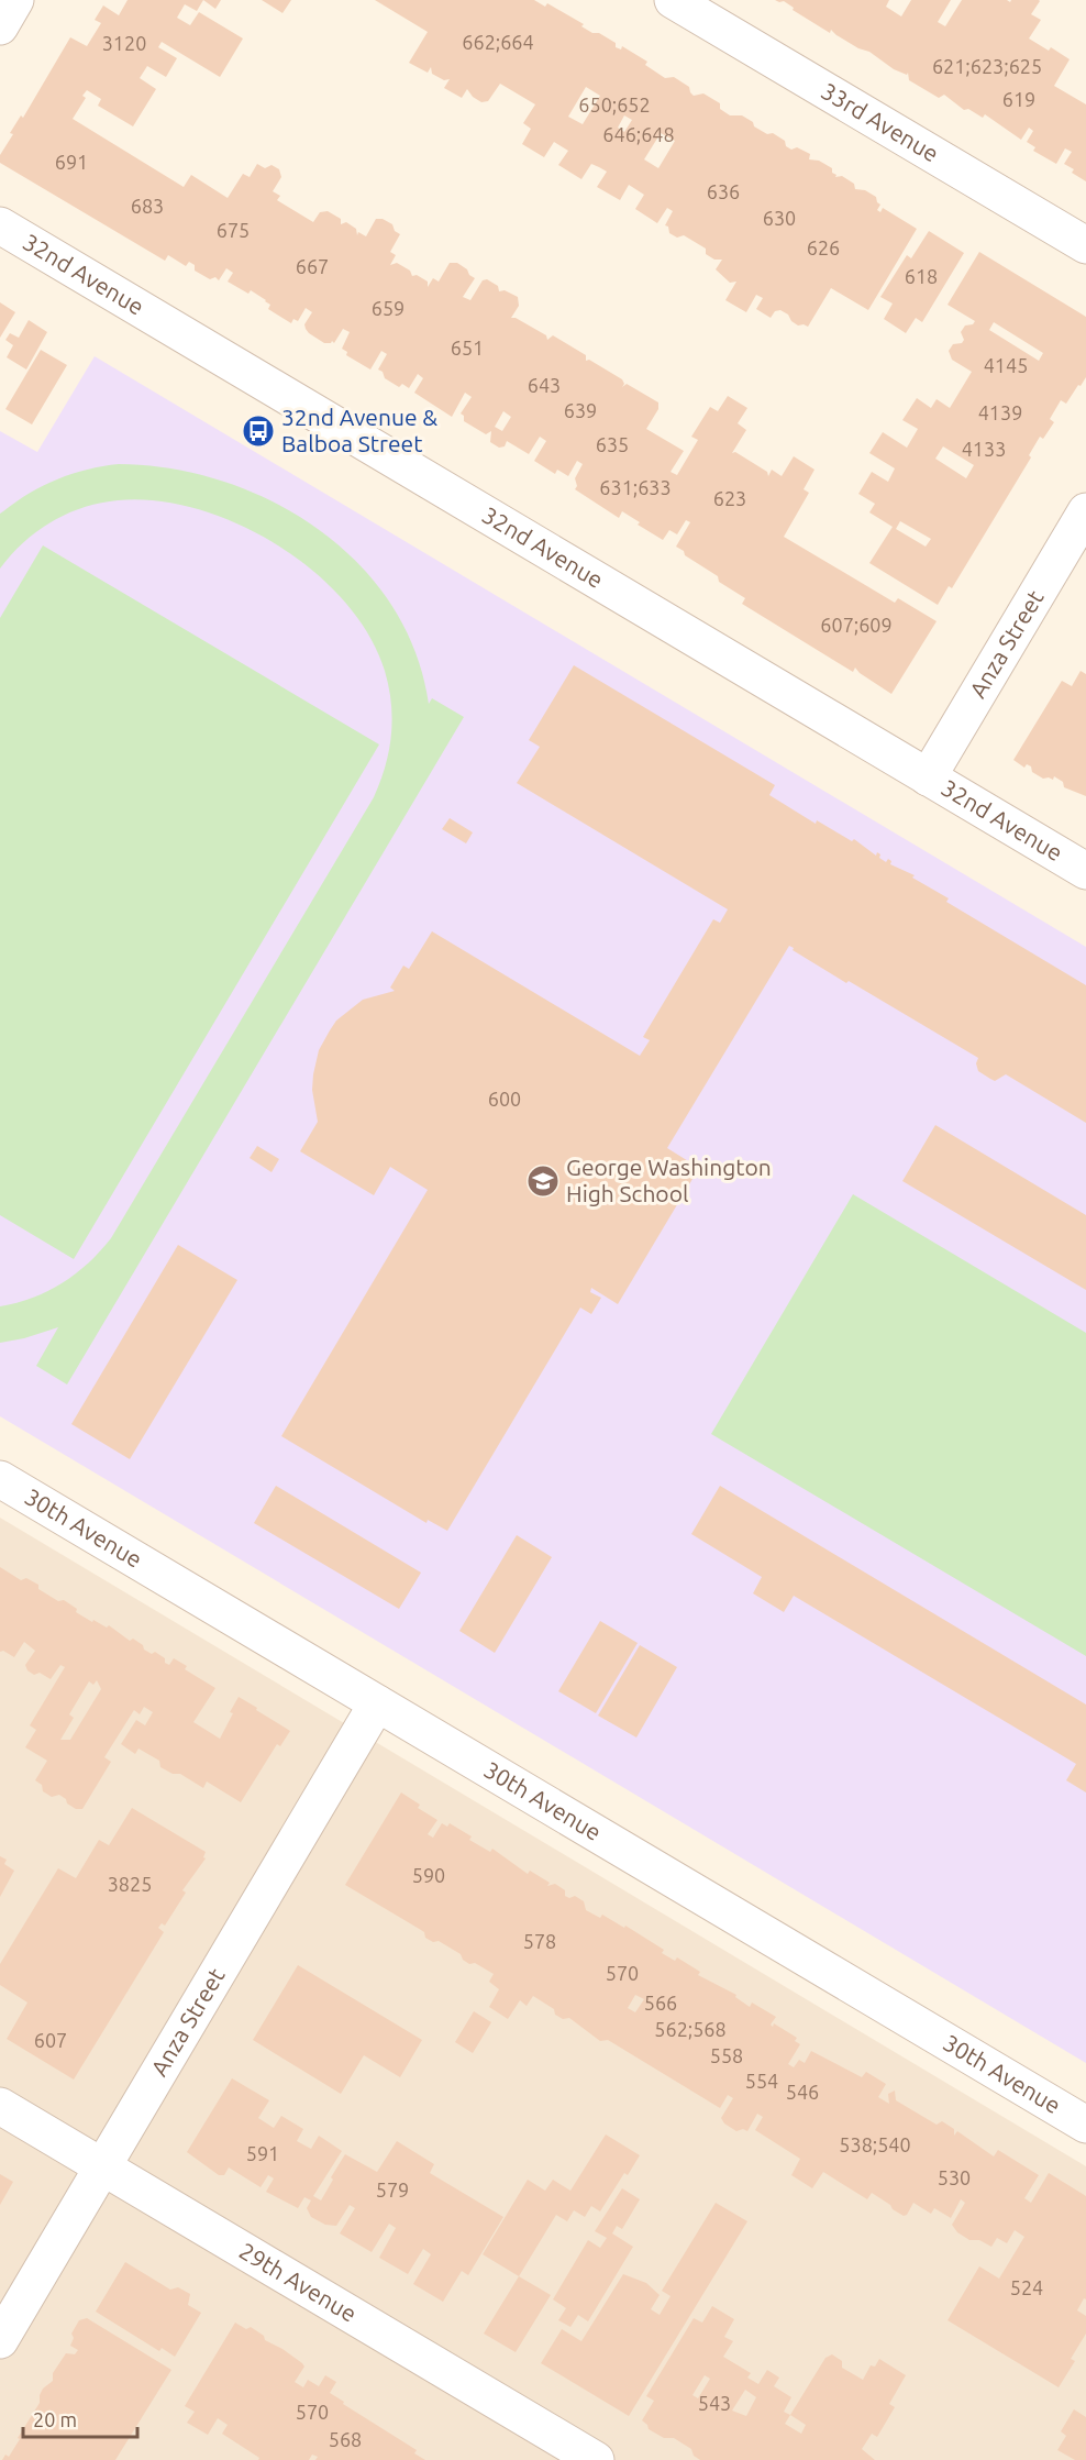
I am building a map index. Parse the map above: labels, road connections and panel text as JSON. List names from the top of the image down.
{
  "streets": {
    "street": [
      "33rd Avenue",
      "32nd Avenue",
      "Anza Street",
      "30th Avenue",
      "29th Avenue"
    ]
  },
  "crossings": [
    ["32nd Avenue", "Anza Street"],
    ["Anza Street", "30th Avenue"],
    ["Anza Street", "29th Avenue"]
  ],
  "places": {
    "bus stop": ["32nd Avenue & Balboa Street"],
    "school or university": ["George Washington High School"]
  },
  "house_numbers": [
    "662;664",
    "3120",
    "621;623;625",
    "619",
    "650;652",
    "646;648",
    "691",
    "636",
    "683",
    "630",
    "675",
    "626",
    "667",
    "618",
    "659",
    "651",
    "4145",
    "643",
    "639",
    "4139",
    "635",
    "4133",
    "631;633",
    "623",
    "607;609",
    "600",
    "590",
    "3825",
    "578",
    "570",
    "566",
    "562;568",
    "607",
    "558",
    "554",
    "546",
    "538;540",
    "591",
    "530",
    "579",
    "524",
    "543",
    "570",
    "568"
  ],
  "scale_bar": "20 m"
}
